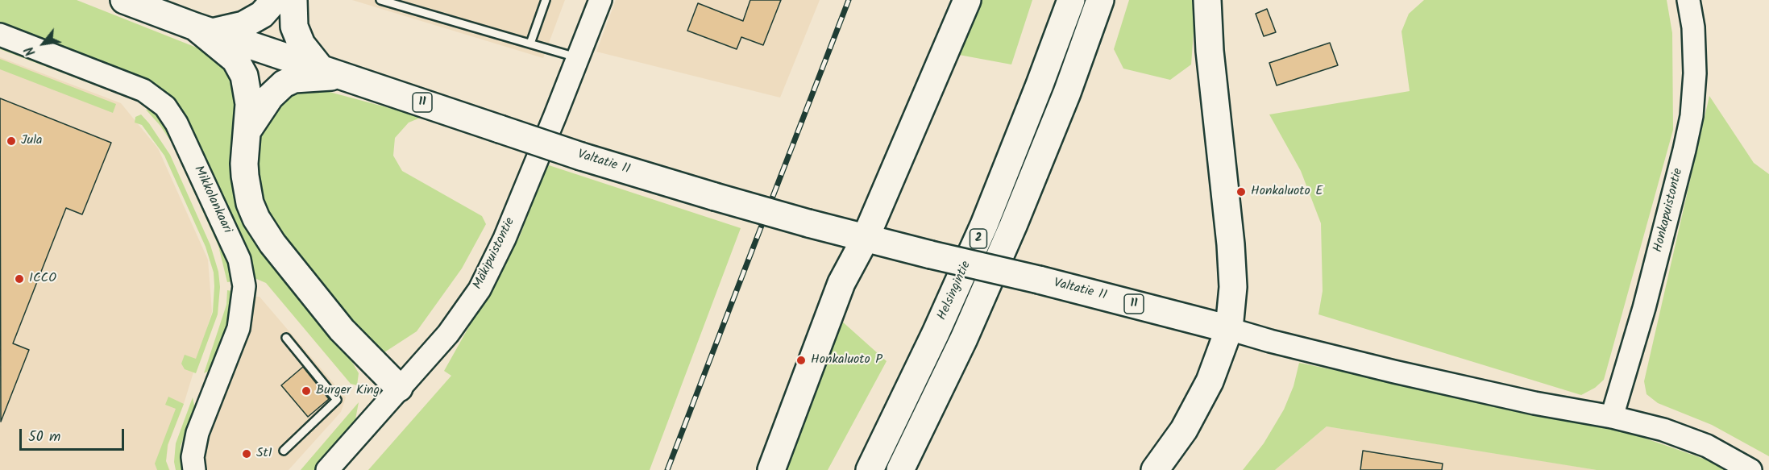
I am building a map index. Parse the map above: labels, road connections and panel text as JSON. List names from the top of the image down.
{
  "streets": {
    "highway": [
      "11",
      "Valtatie 11",
      "2",
      "Helsingintie"
    ],
    "street": ["Mikkolankaari", "Honkapuistontie", "Mäkipuistontie"]
  },
  "crossings": [
    ["11", "Valtatie 11"]
  ],
  "places": [
    "Jula",
    "Honkaluoto E",
    "ICCO",
    "Honkaluoto P",
    "Burger King",
    "St1"
  ],
  "scale_bar": "50 m",
  "north": "bottom left"
}
